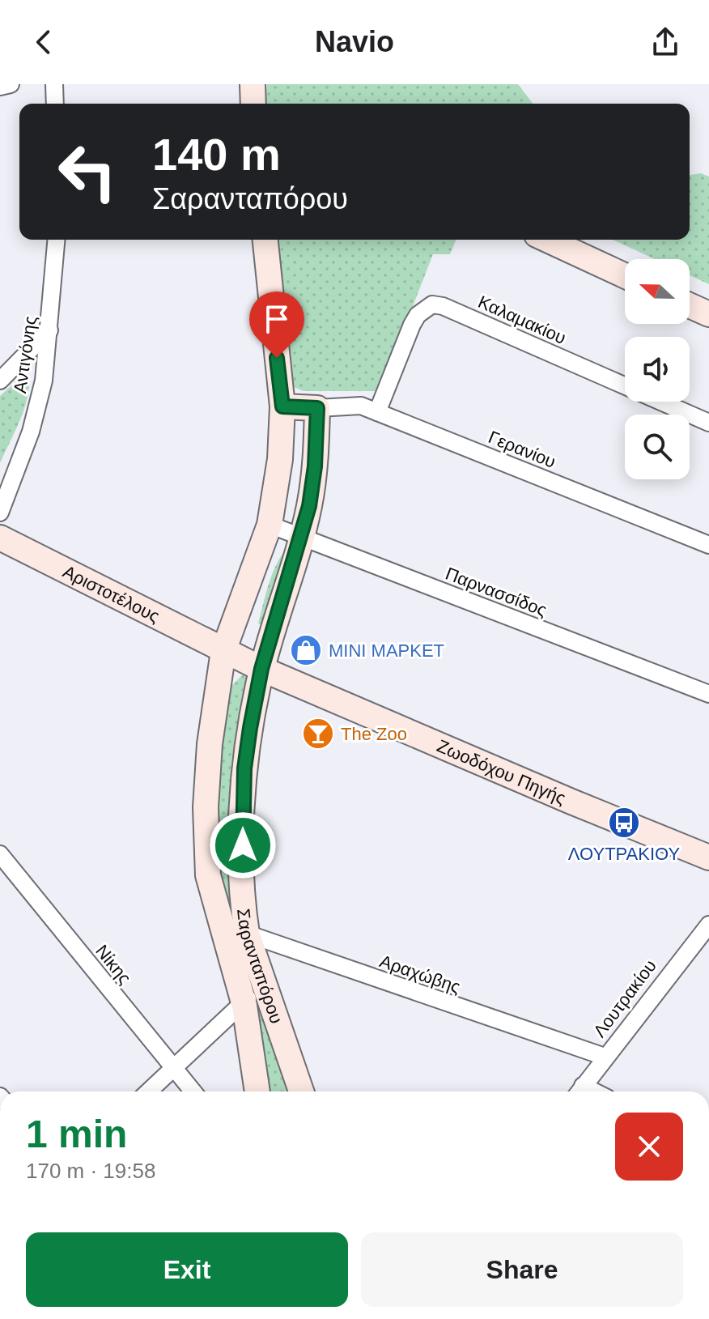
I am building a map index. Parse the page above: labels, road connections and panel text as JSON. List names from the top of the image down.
{
  "streets": {
    "street": [
      "Καλαμακίου",
      "Αντιγόνης",
      "Γερανίου",
      "Παρνασσίδος",
      "Αριστοτέλους",
      "Ζωοδόχου Πηγής",
      "Νίκης",
      "Σαρανταπόρου",
      "Αραχώβης",
      "Λουτρακίου"
    ]
  },
  "crossings": [
    ["Καλαμακίου", "Γερανίου"],
    ["Γερανίου", "Σαρανταπόρου"],
    ["Παρνασσίδος", "Σαρανταπόρου"],
    ["Αριστοτέλους", "Ζωοδόχου Πηγής"],
    ["Αριστοτέλους", "Σαρανταπόρου"],
    ["Ζωοδόχου Πηγής", "Σαρανταπόρου"],
    ["Σαρανταπόρου", "Αραχώβης"],
    ["Αραχώβης", "Λουτρακίου"]
  ],
  "places": {
    "shop": ["ΜΙΝΙ ΜΑΡΚΕΤ"],
    "bar": ["The Zoo"],
    "bus stop": ["ΛΟΥΤΡΑΚΙΟΥ"]
  },
  "north": "left",
  "page": {
    "header": "Navio",
    "turn": ["140 m", "Σαρανταπόρου"],
    "heading": ["1 min", "170 m · 19:58"],
    "buttons": ["Exit", "Share"]
  }
}
